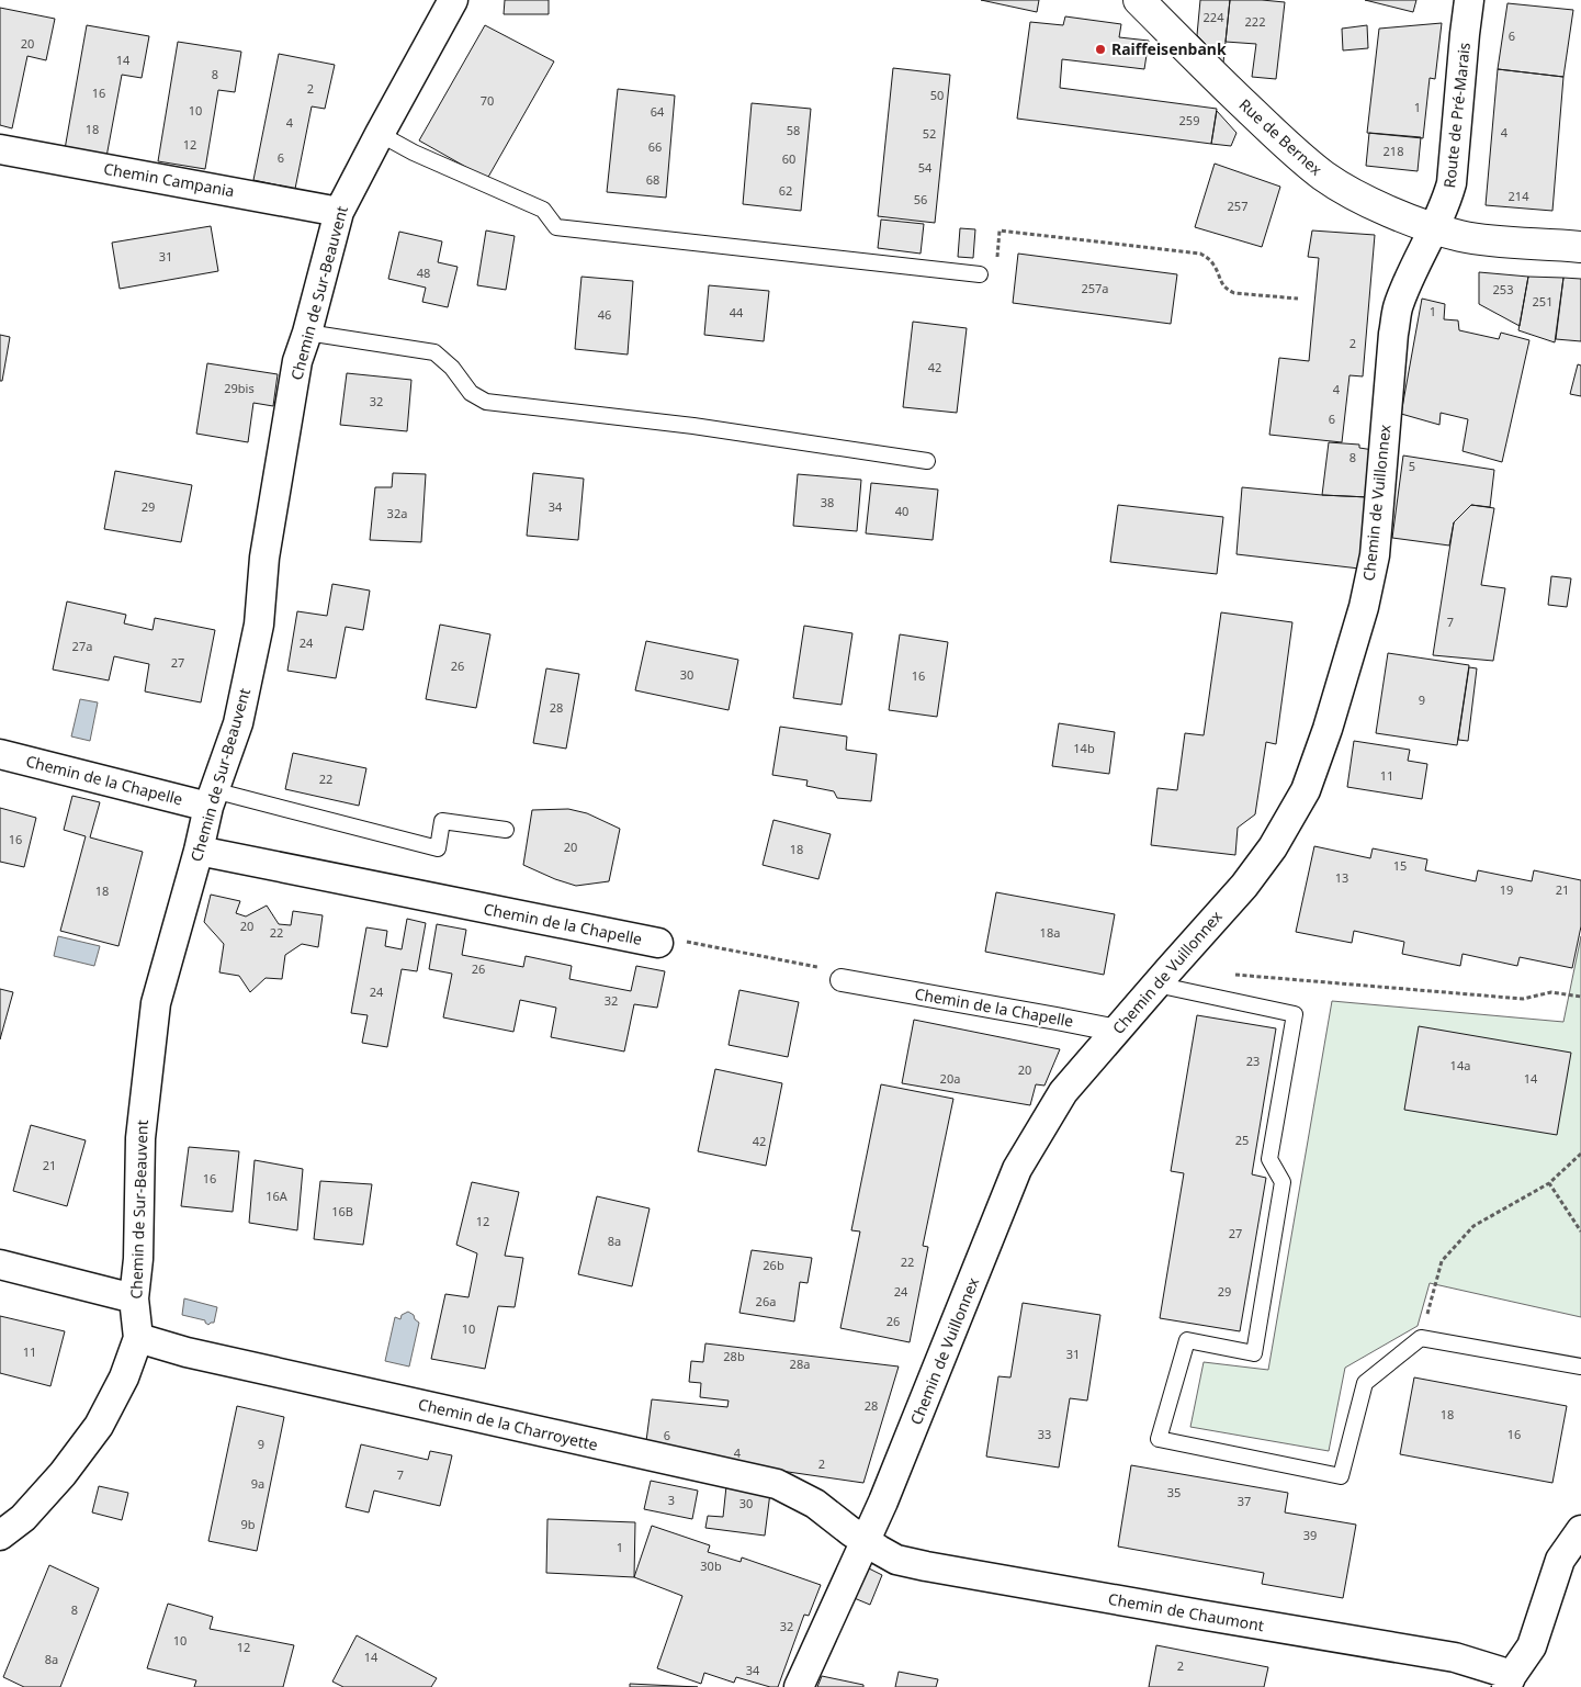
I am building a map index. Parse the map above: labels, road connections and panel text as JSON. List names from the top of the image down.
{
  "streets": {
    "street": [
      "Route de Pré-Marais",
      "Rue de Bernex",
      "Chemin Campania",
      "Chemin de Sur-Beauvent",
      "Chemin de Vuillonnex",
      "Chemin de la Chapelle",
      "Chemin de la Charroyette",
      "Chemin de Chaumont"
    ]
  },
  "crossings": [
    ["Route de Pré-Marais", "Rue de Bernex"],
    ["Route de Pré-Marais", "Chemin de Vuillonnex"],
    ["Rue de Bernex", "Chemin de Vuillonnex"],
    ["Chemin Campania", "Chemin de Sur-Beauvent"],
    ["Chemin de Sur-Beauvent", "Chemin de la Chapelle"],
    ["Chemin de Sur-Beauvent", "Chemin de la Charroyette"],
    ["Chemin de Vuillonnex", "Chemin de la Chapelle"],
    ["Chemin de Vuillonnex", "Chemin de la Charroyette"],
    ["Chemin de Vuillonnex", "Chemin de Chaumont"],
    ["Chemin de la Charroyette", "Chemin de Chaumont"]
  ],
  "places": ["Raiffeisenbank"],
  "house_numbers": [
    "224",
    "222",
    "6",
    "20",
    "14",
    "8",
    "2",
    "16",
    "50",
    "70",
    "1",
    "10",
    "64",
    "259",
    "4",
    "18",
    "58",
    "4",
    "52",
    "12",
    "66",
    "218",
    "6",
    "60",
    "54",
    "68",
    "62",
    "214",
    "56",
    "257",
    "31",
    "48",
    "257a",
    "253",
    "251",
    "1",
    "44",
    "46",
    "2",
    "42",
    "29bis",
    "4",
    "32",
    "6",
    "8",
    "5",
    "38",
    "29",
    "34",
    "40",
    "32a",
    "7",
    "24",
    "27a",
    "27",
    "26",
    "30",
    "16",
    "9",
    "28",
    "14b",
    "11",
    "22",
    "16",
    "20",
    "18",
    "15",
    "13",
    "19",
    "21",
    "18",
    "20",
    "22",
    "18a",
    "26",
    "24",
    "32",
    "23",
    "14a",
    "20",
    "20a",
    "14",
    "25",
    "42",
    "21",
    "16",
    "16A",
    "16B",
    "12",
    "27",
    "8a",
    "22",
    "26b",
    "24",
    "29",
    "26a",
    "26",
    "10",
    "11",
    "31",
    "28b",
    "28a",
    "28",
    "18",
    "33",
    "16",
    "6",
    "9",
    "4",
    "2",
    "7",
    "9a",
    "35",
    "3",
    "37",
    "30",
    "9b",
    "39",
    "1",
    "30b",
    "8",
    "32",
    "10",
    "12",
    "14",
    "8a",
    "2",
    "34"
  ]
}
